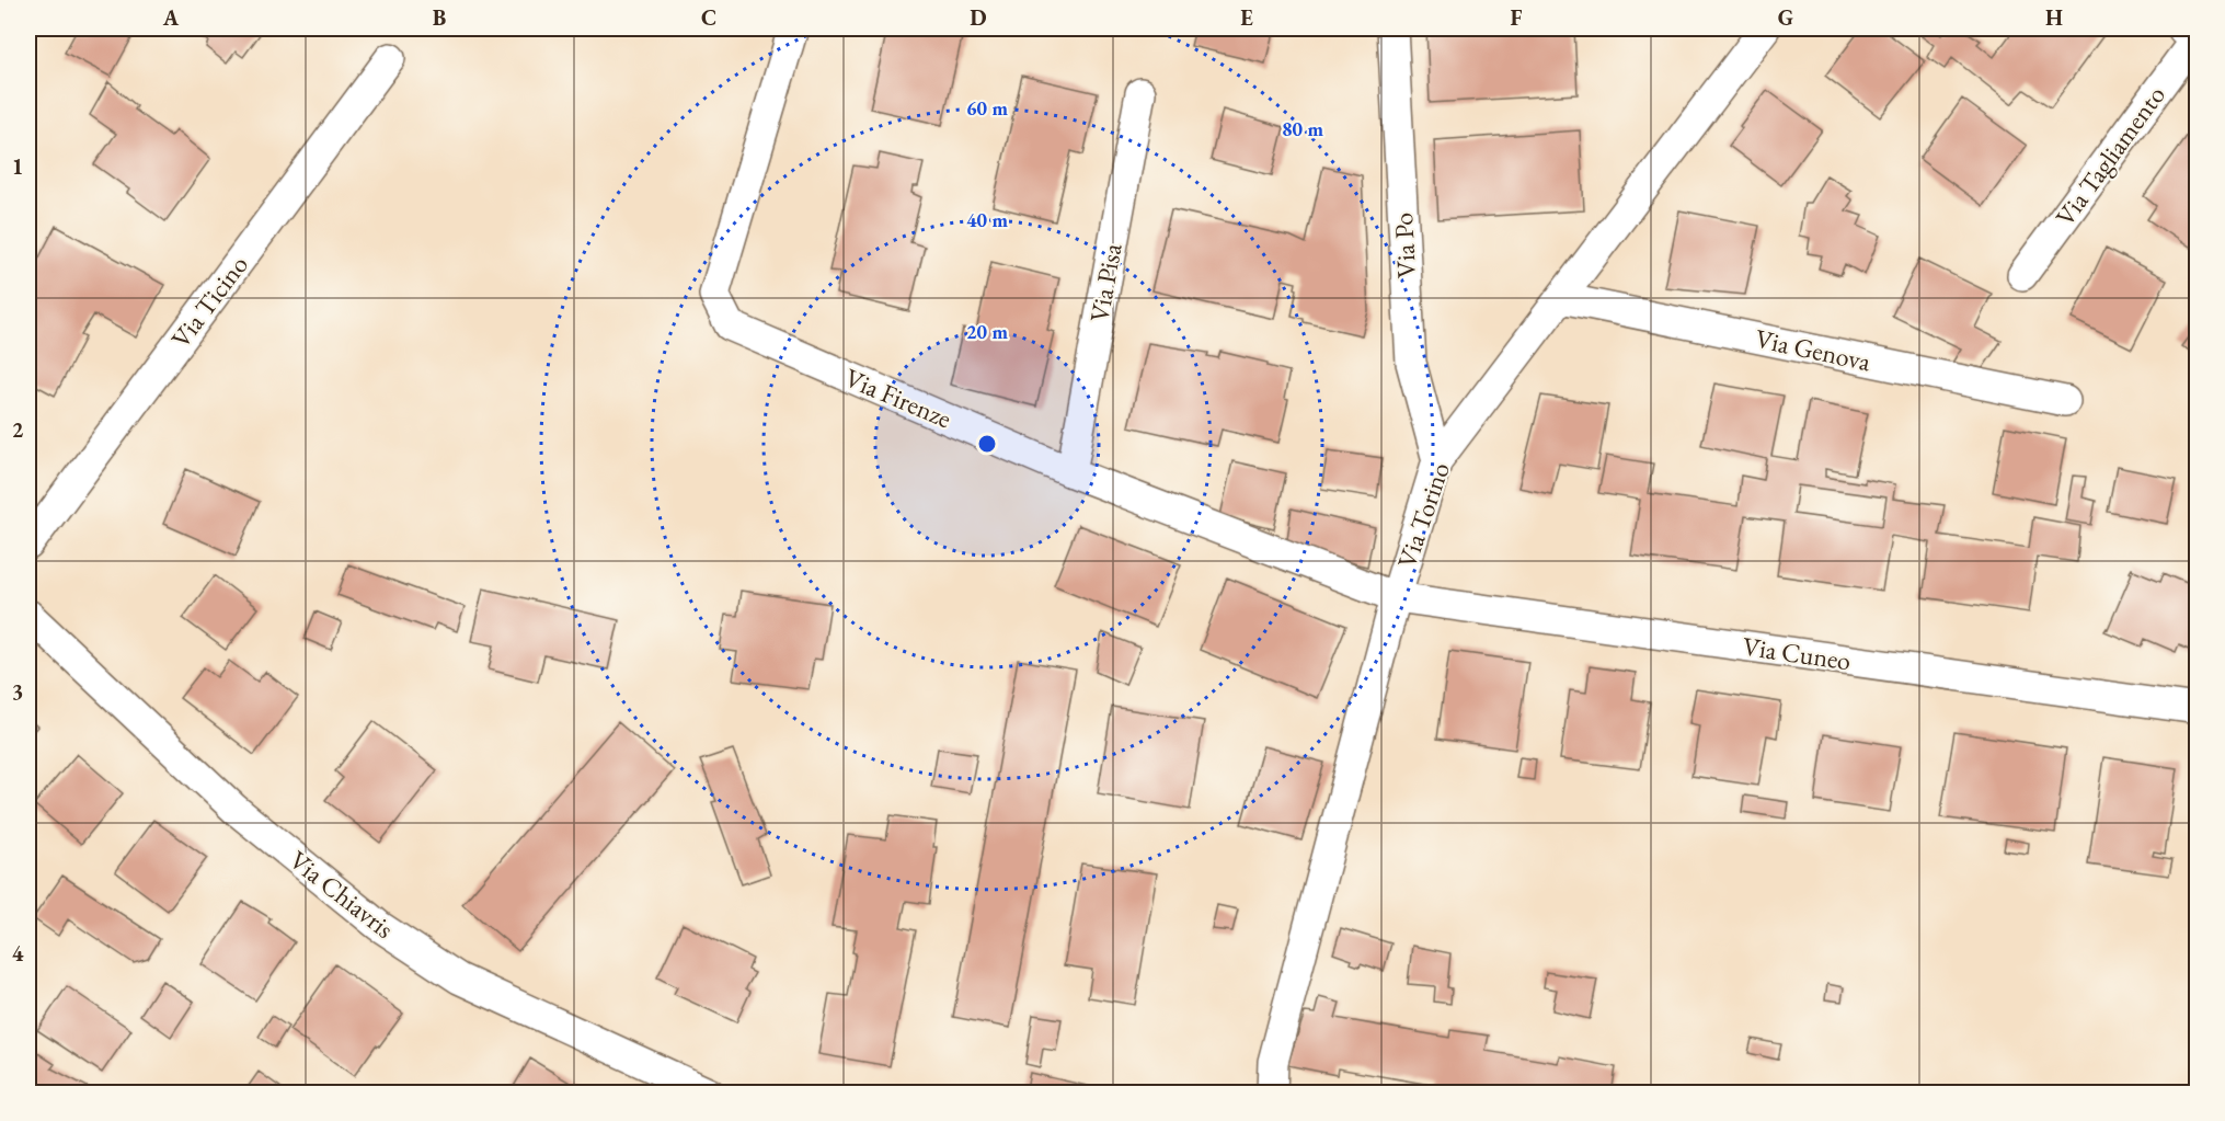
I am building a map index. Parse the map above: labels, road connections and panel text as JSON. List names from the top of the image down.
{
  "streets": {
    "street": [
      "Via Tagliamento",
      "Via Po",
      "Via Pisa",
      "Via Ticino",
      "Via Genova",
      "Via Firenze",
      "Via Torino",
      "Via Cuneo",
      "Via Chiavris"
    ]
  },
  "crossings": [
    ["Via Po", "Via Torino"],
    ["Via Pisa", "Via Firenze"],
    ["Via Genova", "Via Torino"],
    ["Via Firenze", "Via Torino"],
    ["Via Firenze", "Via Cuneo"],
    ["Via Torino", "Via Cuneo"]
  ],
  "grid": {
    "columns": [
      "A",
      "B",
      "C",
      "D",
      "E",
      "F",
      "G",
      "H"
    ],
    "rows": [
      "1",
      "2",
      "3",
      "4"
    ]
  },
  "rings": [
    "60 m",
    "80 m",
    "40 m",
    "20 m"
  ]
}
